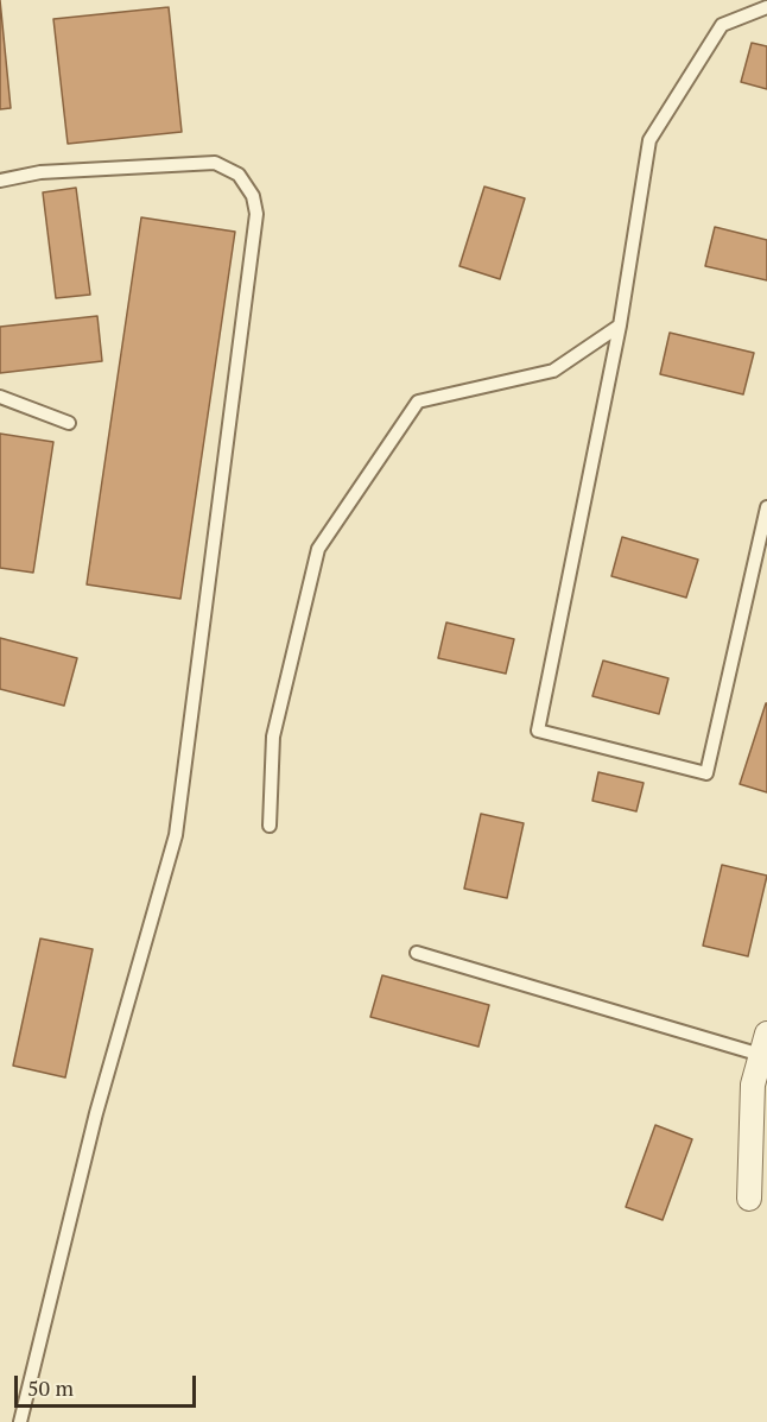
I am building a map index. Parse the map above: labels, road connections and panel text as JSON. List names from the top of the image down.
{
  "scale_bar": "50 m"
}
